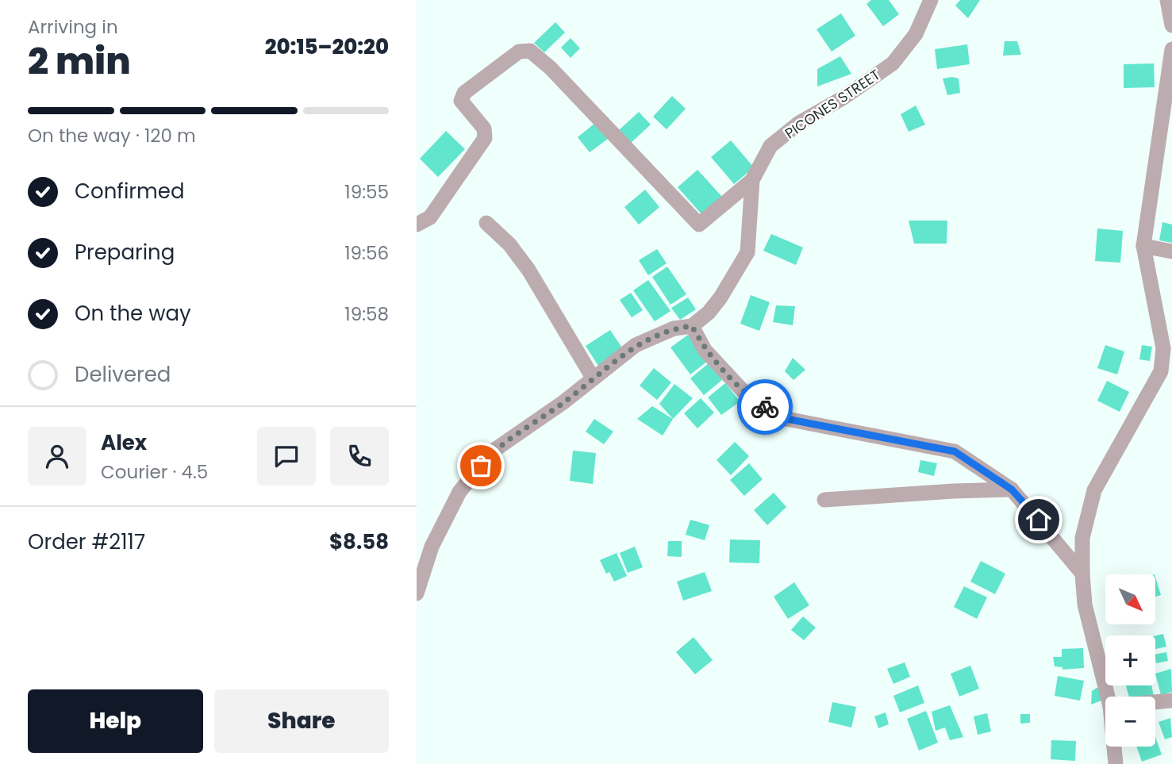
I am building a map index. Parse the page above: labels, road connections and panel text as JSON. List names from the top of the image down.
{
  "streets": {
    "street": ["PICONES STREET"]
  },
  "north": "bottom right",
  "page": {
    "heading": ["2 min", "Arriving in", "20:15–20:20"],
    "panel": [
      "Alex",
      "Courier · 4.5",
      "Order #2117",
      "$8.58"
    ],
    "bar": "On the way · 120 m",
    "list": [
      ["Confirmed", "19:55"],
      ["Preparing", "19:56"],
      ["On the way", "19:58"],
      "Delivered"
    ],
    "map_buttons": ["+", "−"],
    "buttons": ["Help", "Share"]
  }
}
